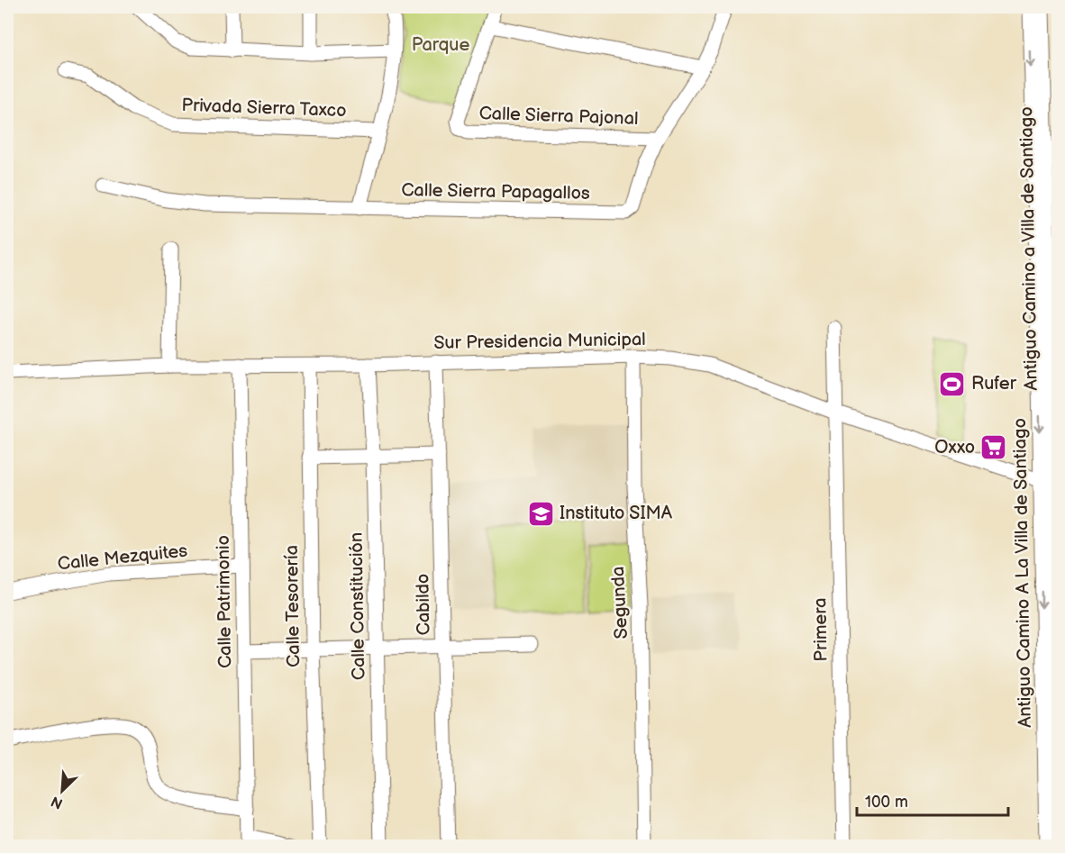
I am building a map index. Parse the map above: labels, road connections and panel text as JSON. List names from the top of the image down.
{
  "streets": {
    "street": [
      "Privada Sierra Taxco",
      "Calle Sierra Pajonal",
      "Calle Sierra Papagallos",
      "Antiguo Camino a Villa de Santiago",
      "Sur Presidencia Municipal",
      "Calle Mezquites",
      "Antiguo Camino A La Villa de Santiago",
      "Calle Patrimonio",
      "Segunda",
      "Cabildo",
      "Calle Tesorería",
      "Calle Constitución",
      "Primera"
    ]
  },
  "crossings": [
    ["Calle Sierra Pajonal", "Calle Sierra Papagallos"],
    ["Antiguo Camino a Villa de Santiago", "Sur Presidencia Municipal"],
    ["Antiguo Camino a Villa de Santiago", "Antiguo Camino A La Villa de Santiago"],
    ["Sur Presidencia Municipal", "Antiguo Camino A La Villa de Santiago"],
    ["Sur Presidencia Municipal", "Calle Patrimonio"],
    ["Sur Presidencia Municipal", "Segunda"],
    ["Sur Presidencia Municipal", "Cabildo"],
    ["Sur Presidencia Municipal", "Calle Tesorería"],
    ["Sur Presidencia Municipal", "Calle Constitución"],
    ["Sur Presidencia Municipal", "Primera"],
    ["Calle Mezquites", "Calle Patrimonio"]
  ],
  "one_way": ["Antiguo Camino A La Villa de Santiago"],
  "parks": ["Parque"],
  "places": {
    "sports": ["Rufer"],
    "supermarket": ["Oxxo"],
    "school or university": ["Instituto SIMA"]
  },
  "scale_bar": "100 m",
  "north": "bottom left"
}
